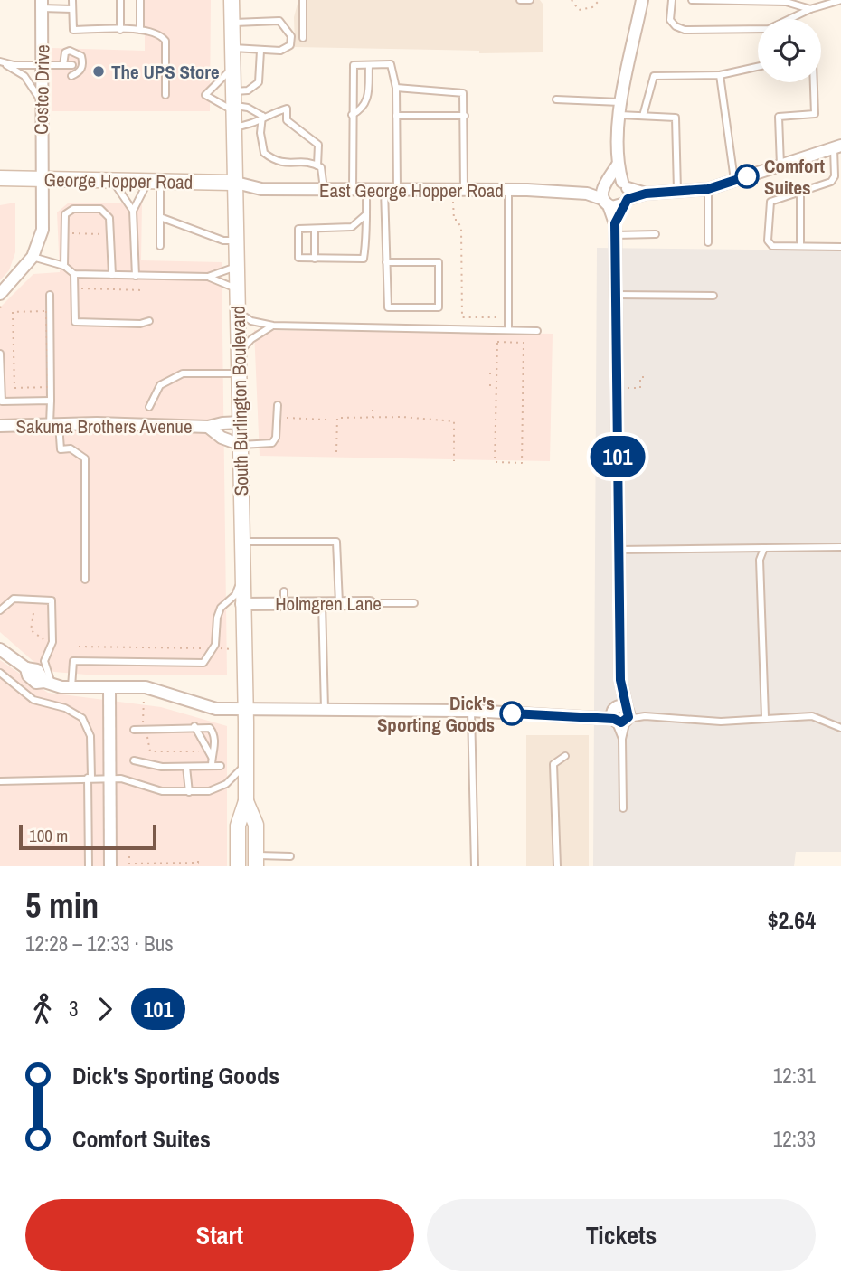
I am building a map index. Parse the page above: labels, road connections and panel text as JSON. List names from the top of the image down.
{
  "streets": {
    "main road": ["George Hopper Road", "South Burlington Boulevard"],
    "street": [
      "Costco Drive",
      "East George Hopper Road",
      "Sakuma Brothers Avenue",
      "Holmgren Lane"
    ]
  },
  "crossings": [
    ["Costco Drive", "George Hopper Road"],
    ["George Hopper Road", "East George Hopper Road"],
    ["George Hopper Road", "South Burlington Boulevard"],
    ["East George Hopper Road", "South Burlington Boulevard"],
    ["South Burlington Boulevard", "Sakuma Brothers Avenue"],
    ["South Burlington Boulevard", "Holmgren Lane"]
  ],
  "places": ["The UPS Store", "Comfort Suites", "Dick's Sporting Goods"],
  "lines": ["bus line 101"],
  "scale_bar": "100 m",
  "page": {
    "on_map": "101",
    "scale": "100 m",
    "heading": ["5 min", "12:28 – 12:33 · Bus", "$2.64"],
    "legs": ["3", "101"],
    "list": [
      {
        "name": "Dick's Sporting Goods",
        "value": "12:31"
      },
      {
        "name": "Comfort Suites",
        "value": "12:33"
      }
    ],
    "buttons": ["Start", "Tickets"]
  }
}
